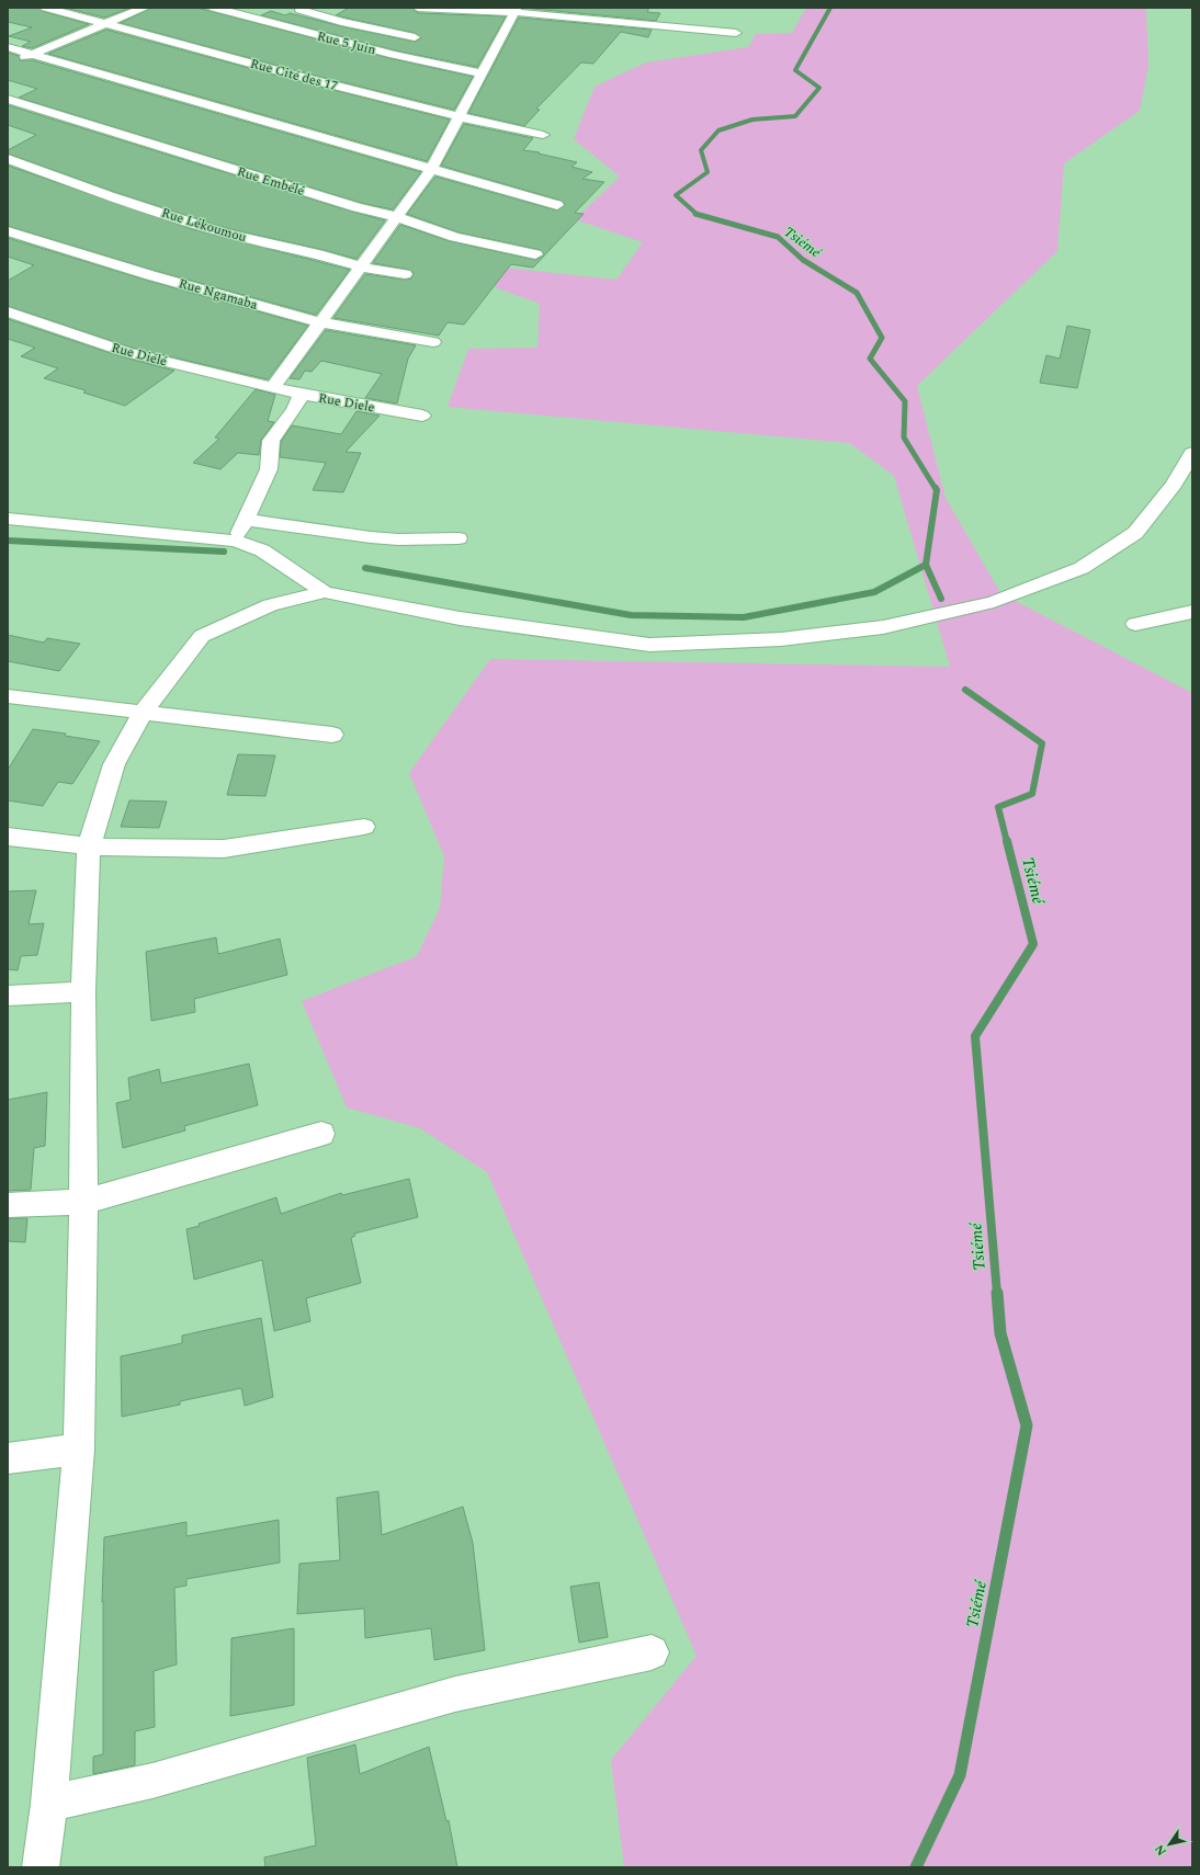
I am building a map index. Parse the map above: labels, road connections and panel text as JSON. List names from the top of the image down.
{
  "streets": {
    "street": [
      "Rue 5 Juin",
      "Rue Cité des 17",
      "Rue Embélé",
      "Rue Lékoumou",
      "Rue Ngamaba",
      "Rue Diélé",
      "Rue Diele"
    ]
  },
  "crossings": [
    ["Rue Diélé", "Rue Diele"]
  ],
  "water": ["Tsiémé"],
  "north": "bottom left"
}
